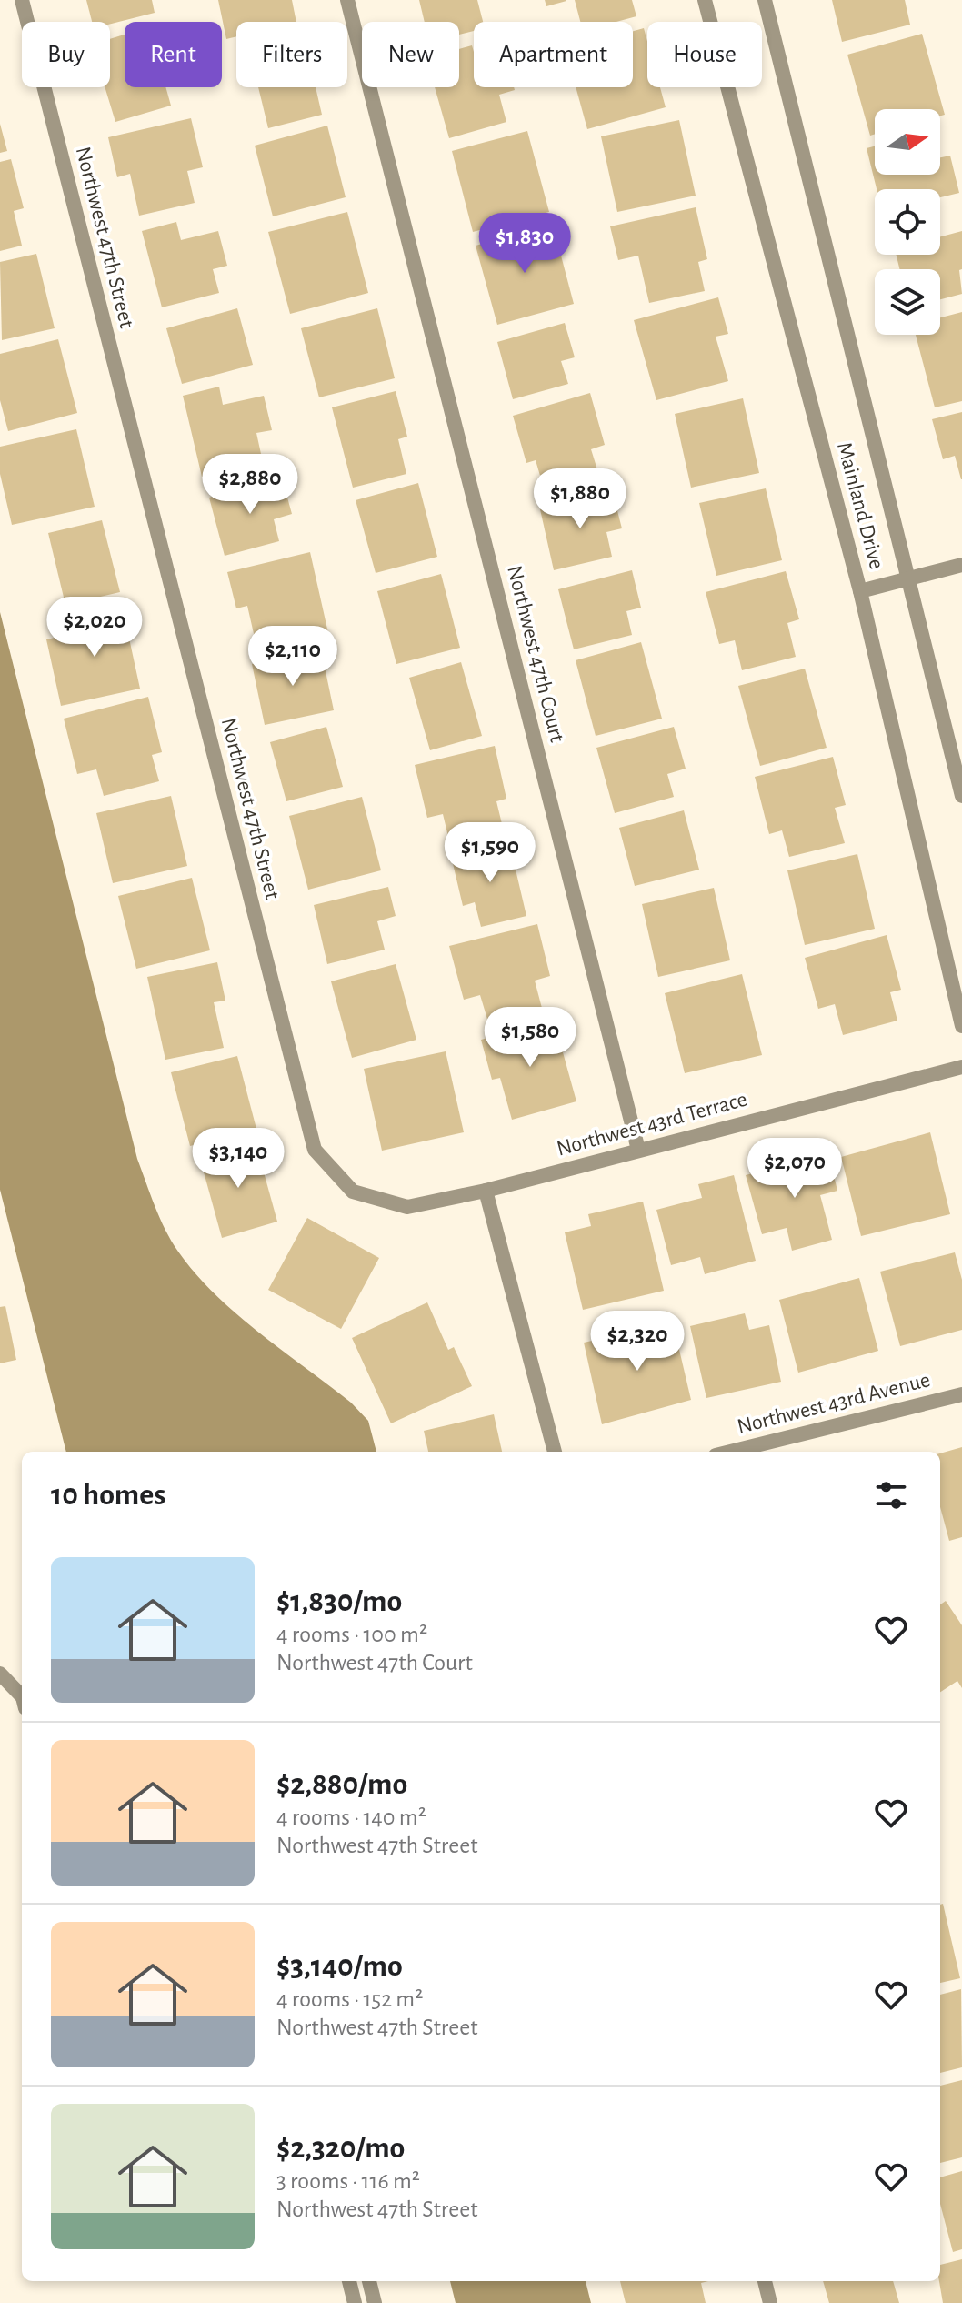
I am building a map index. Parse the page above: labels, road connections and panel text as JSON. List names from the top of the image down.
{
  "streets": {
    "street": [
      "Northwest 47th Street",
      "Mainland Drive",
      "Northwest 47th Court",
      "Northwest 43rd Terrace",
      "Northwest 43rd Avenue"
    ]
  },
  "crossings": [
    ["Northwest 47th Street", "Northwest 43rd Terrace"],
    ["Northwest 47th Court", "Northwest 43rd Terrace"]
  ],
  "north": "right",
  "page": {
    "chip": [
      "Buy",
      "Rent",
      "Filters",
      "New",
      "Apartment",
      "House"
    ],
    "price": [
      "$1,830",
      "$2,880",
      "$1,880",
      "$2,020",
      "$2,110",
      "$1,590",
      "$1,580",
      "$3,140",
      "$2,070",
      "$2,320"
    ],
    "heading": "10 homes",
    "list": [
      {
        "name": "$1,830/mo",
        "note": "4 rooms · 100 m² · Northwest 47th Court"
      },
      {
        "name": "$2,880/mo",
        "note": "4 rooms · 140 m² · Northwest 47th Street"
      },
      {
        "name": "$3,140/mo",
        "note": "4 rooms · 152 m² · Northwest 47th Street"
      },
      {
        "name": "$2,320/mo",
        "note": "3 rooms · 116 m² · Northwest 47th Street"
      }
    ]
  }
}
